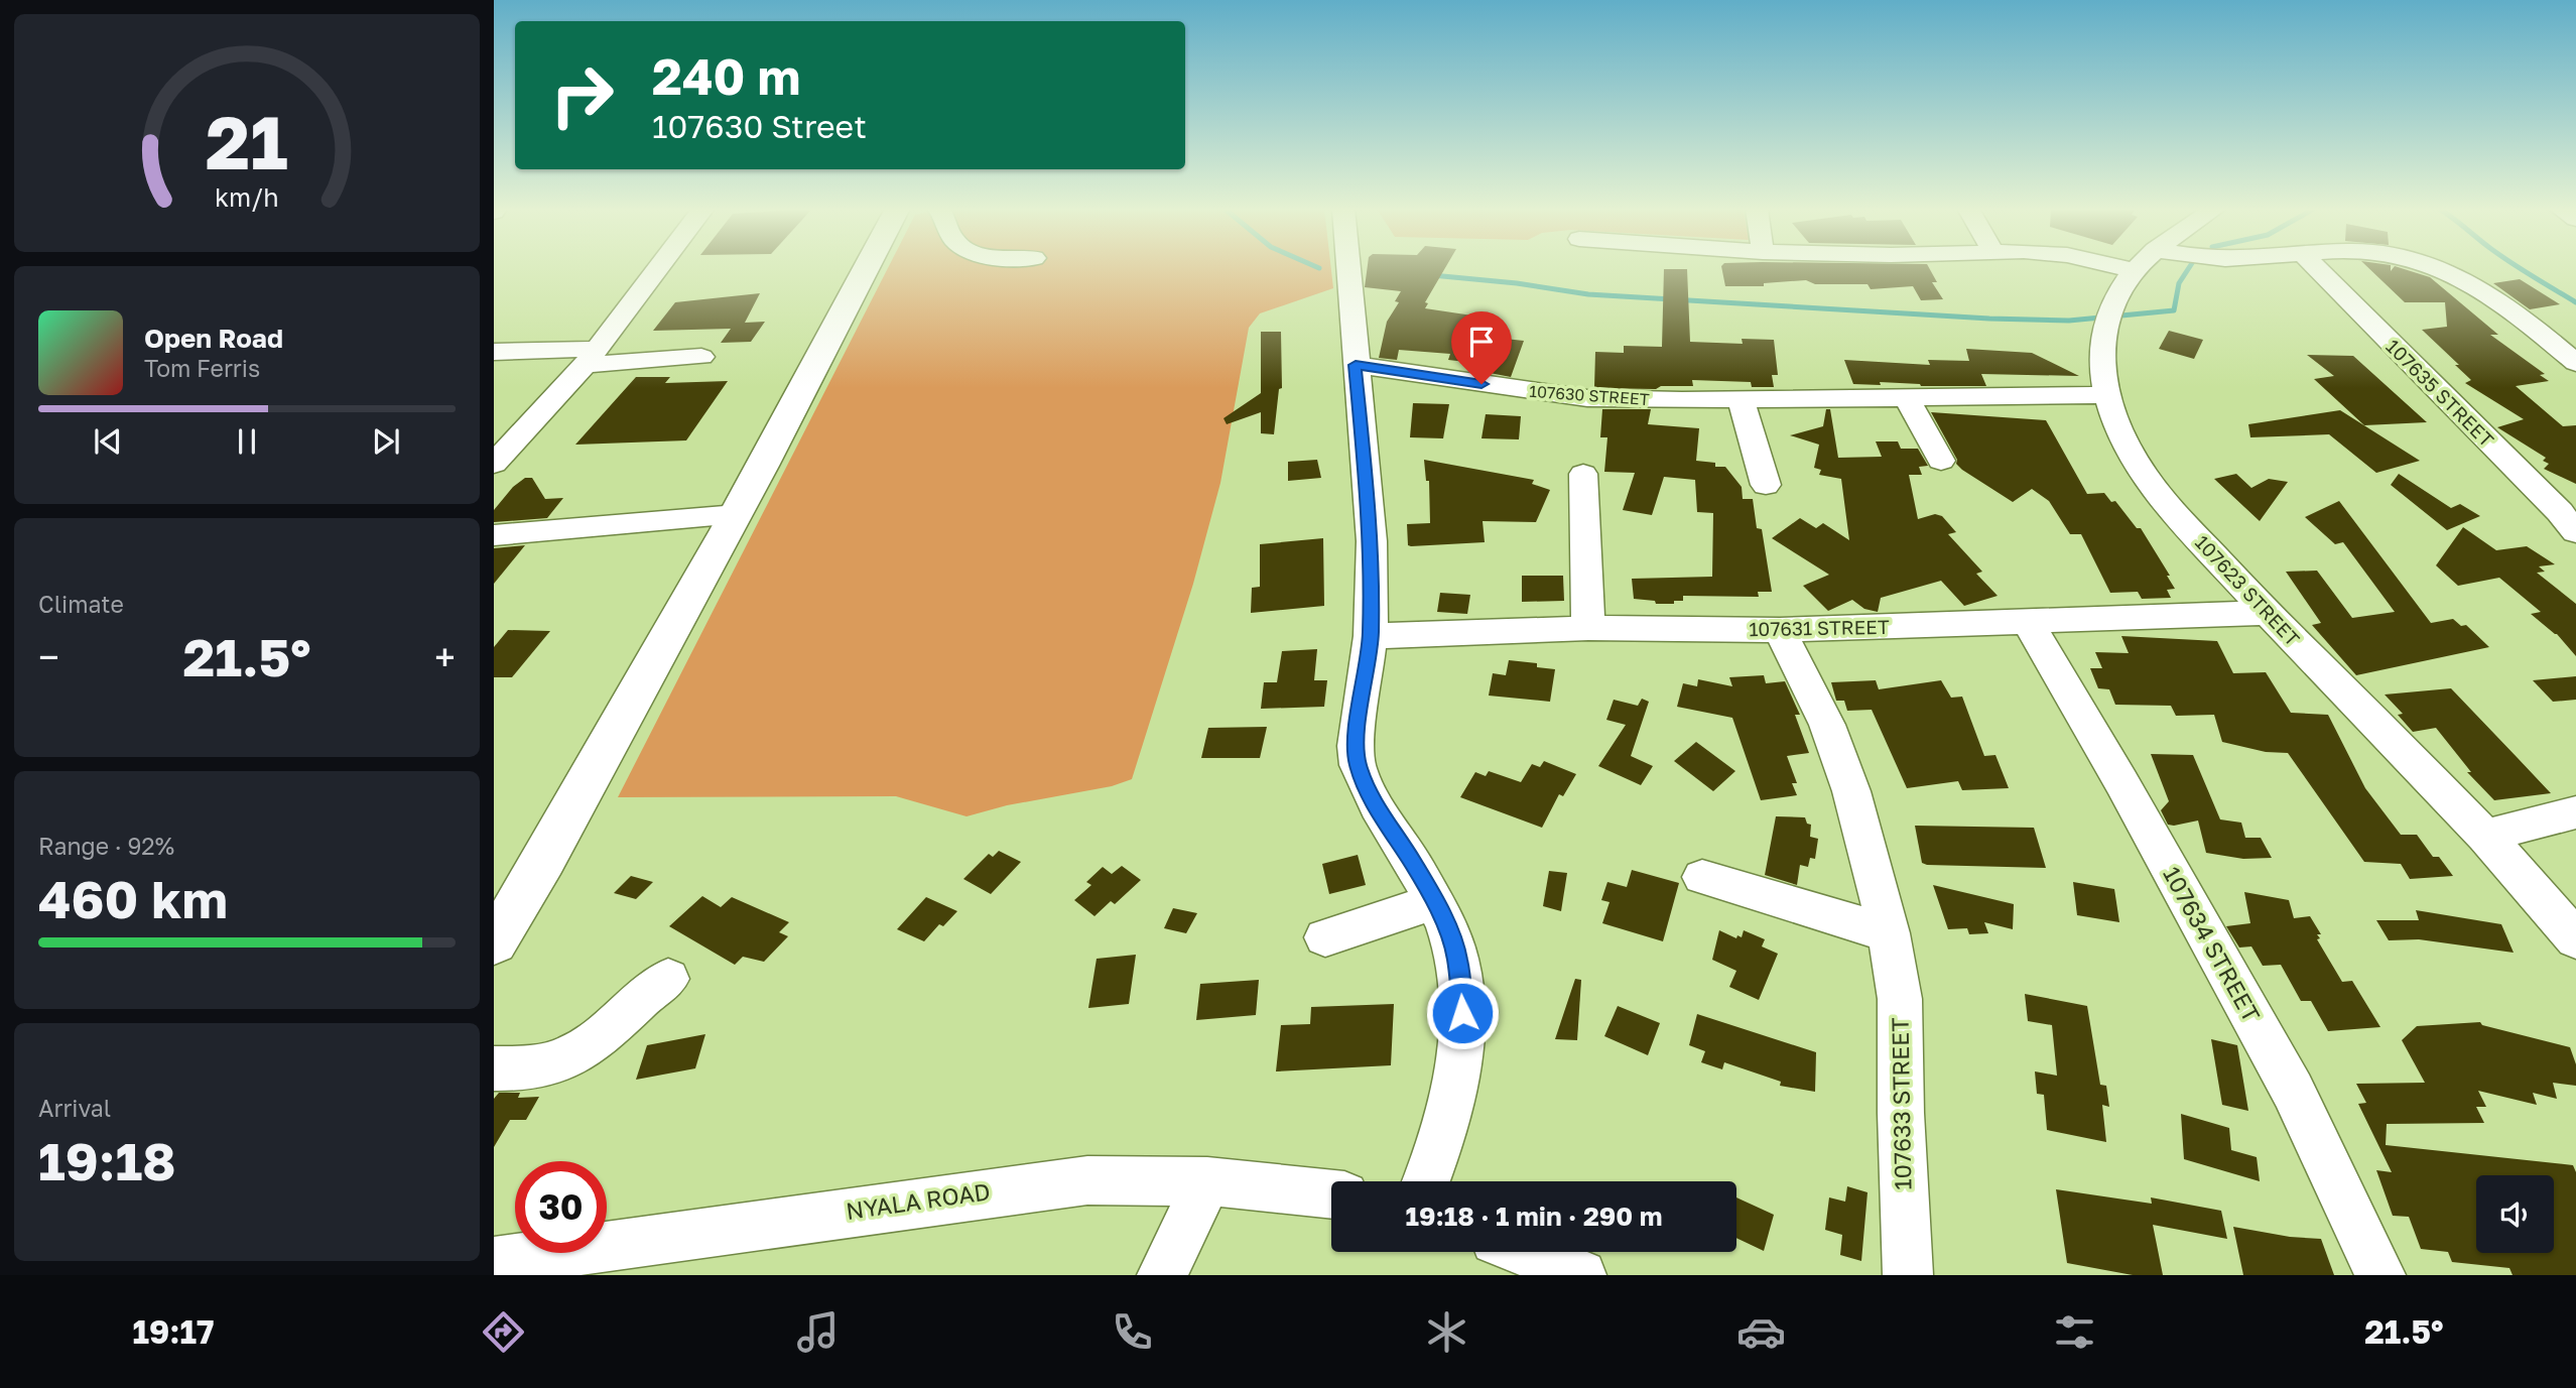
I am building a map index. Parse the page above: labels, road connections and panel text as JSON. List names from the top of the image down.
{
  "streets": {
    "street": [
      "107635 STREET",
      "107630 STREET",
      "107623 STREET",
      "107631 STREET",
      "107634 STREET",
      "107633 STREET",
      "NYALA ROAD"
    ]
  },
  "crossings": [
    ["107630 STREET", "107623 STREET"],
    ["107623 STREET", "107631 STREET"],
    ["107631 STREET", "107634 STREET"],
    ["107631 STREET", "107633 STREET"]
  ],
  "page": {
    "turn": ["240 m", "107630 Street"],
    "song": ["Open Road", "Tom Ferris"],
    "tile": [
      "Climate",
      ["Range · 92%", "460 km"],
      ["Arrival", "19:18"]
    ],
    "heat": ["−", "21.5°", "+"],
    "limit": "30",
    "trip": "19:18 · 1 min · 290 m",
    "tabs": ["19:17", "21.5°"],
    "gauge": ["21", "km/h"]
  }
}
